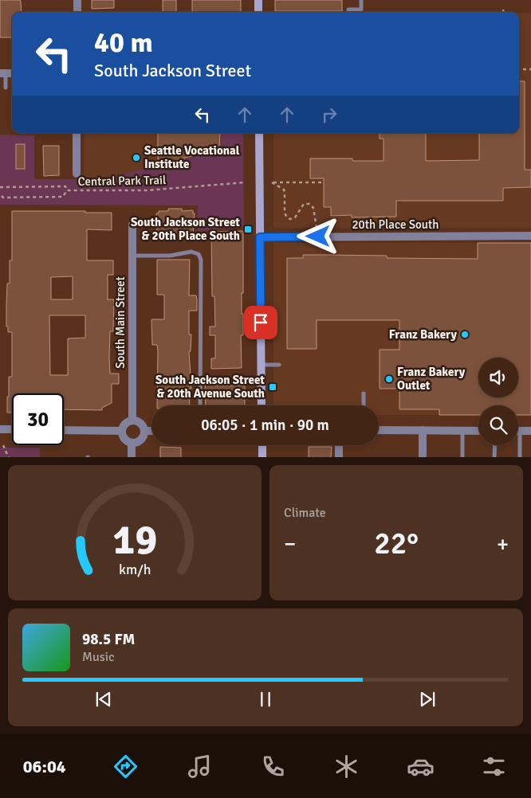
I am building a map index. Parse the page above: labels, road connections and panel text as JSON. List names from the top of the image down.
{
  "streets": {
    "street": ["20th Place South", "South Main Street"],
    "path": ["Central Park Trail"]
  },
  "places": {
    "other": ["Seattle Vocational Institute", "Franz Bakery", "Franz Bakery Outlet"],
    "transit": ["South Jackson Street & 20th Place South", "South Jackson Street & 20th Avenue South"]
  },
  "page": {
    "turn": ["40 m", "South Jackson Street"],
    "limit": "30",
    "trip": "06:05 · 1 min · 90 m",
    "tile": "Climate",
    "heat": ["−", "22°", "+"],
    "song": ["98.5 FM", "Music"],
    "tabs": "06:04",
    "gauge": ["19", "km/h"]
  }
}
